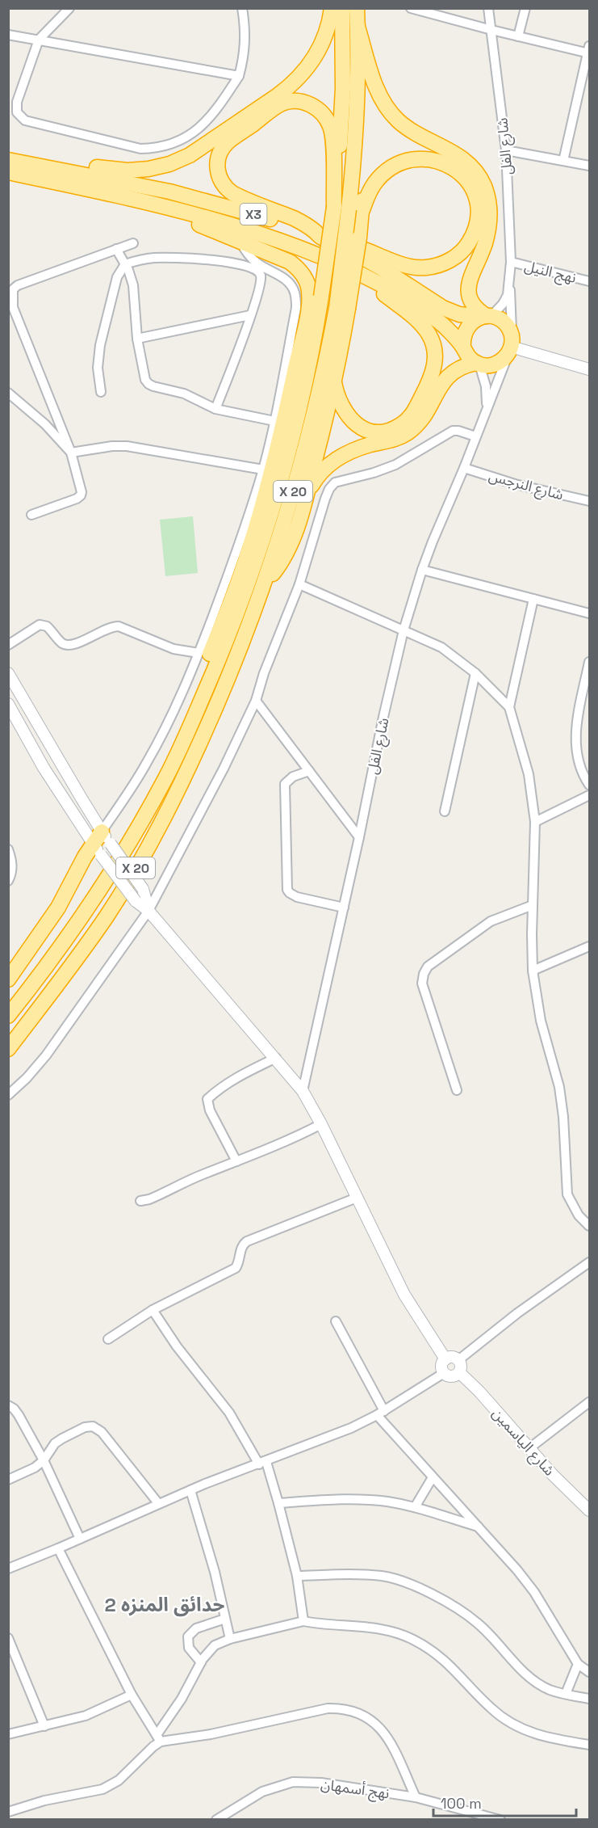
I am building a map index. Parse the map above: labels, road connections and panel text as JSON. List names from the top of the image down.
{
  "streets": {
    "highway": ["X3", "X 20"],
    "street": [
      "شارع الفل",
      "نهج النيل",
      "شارع النرجس",
      "شارع الياسمين",
      "نهج أسمهان"
    ]
  },
  "crossings": [
    ["شارع الفل", "نهج النيل"],
    ["شارع الفل", "شارع النرجس"]
  ],
  "districts": ["حدائق المنزه 2"],
  "scale_bar": "100 m"
}
